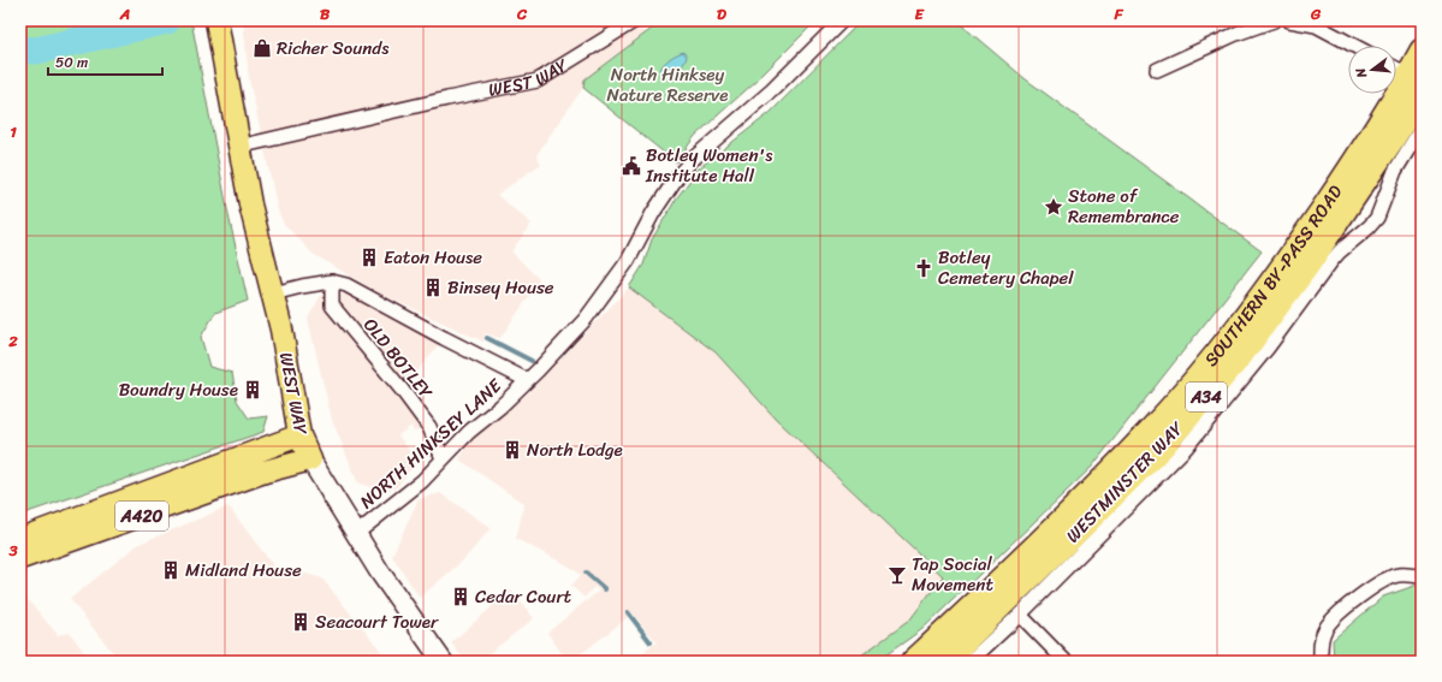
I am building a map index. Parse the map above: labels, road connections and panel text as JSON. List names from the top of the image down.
{
  "streets": {
    "highway": ["SOUTHERN BY-PASS ROAD", "A34"],
    "main road": ["WEST WAY", "A420"],
    "street": ["OLD BOTLEY", "NORTH HINKSEY LANE", "WESTMINSTER WAY"]
  },
  "crossings": [
    ["WEST WAY", "NORTH HINKSEY LANE"],
    ["WEST WAY", "A420"],
    ["OLD BOTLEY", "NORTH HINKSEY LANE"]
  ],
  "parks": ["North Hinksey Nature Reserve"],
  "places": {
    "shop": ["Richer Sounds"],
    "public building": ["Botley Women's Institute Hall"],
    "place": ["Stone of Remembrance"],
    "building": [
      "Eaton House",
      "Binsey House",
      "Boundry House",
      "North Lodge",
      "Midland House",
      "Cedar Court",
      "Seacourt Tower"
    ],
    "church": ["Botley Cemetery Chapel"],
    "bar": ["Tap Social Movement"]
  },
  "scale_bar": "50 m",
  "north": "left",
  "grid": {
    "columns": [
      "A",
      "B",
      "C",
      "D",
      "E",
      "F",
      "G"
    ],
    "rows": ["1", "2", "3"]
  }
}
